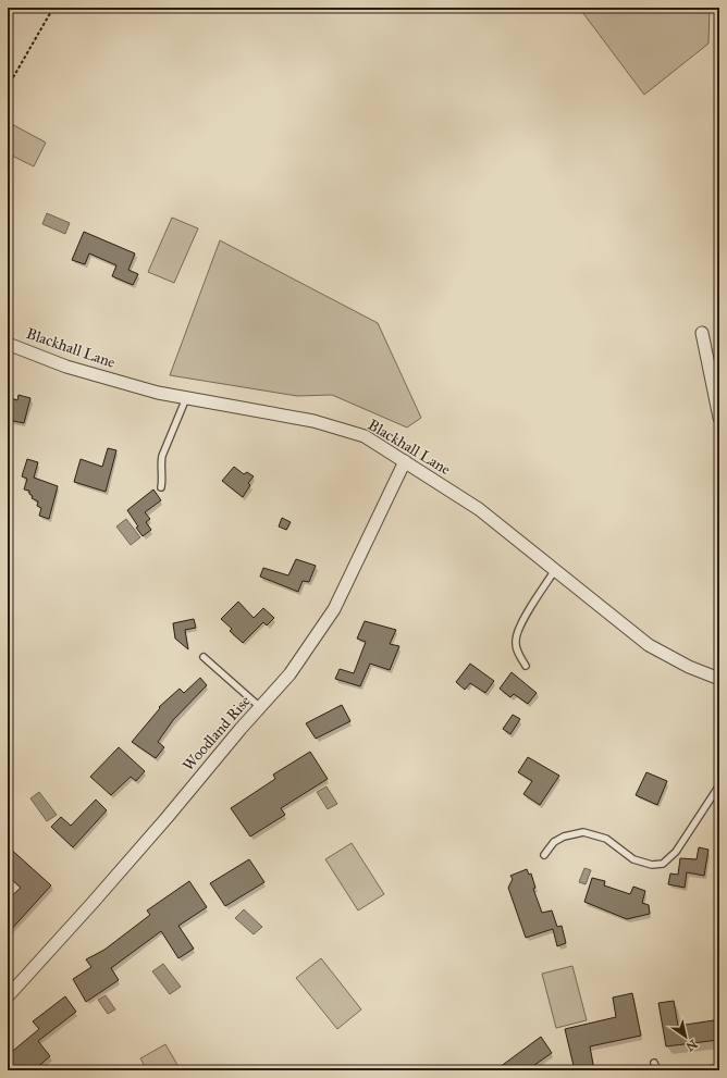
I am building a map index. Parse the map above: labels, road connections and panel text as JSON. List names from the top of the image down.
{
  "streets": {
    "street": ["Blackhall Lane", "Woodland Rise"]
  },
  "crossings": [
    ["Blackhall Lane", "Woodland Rise"]
  ],
  "north": "bottom right"
}
